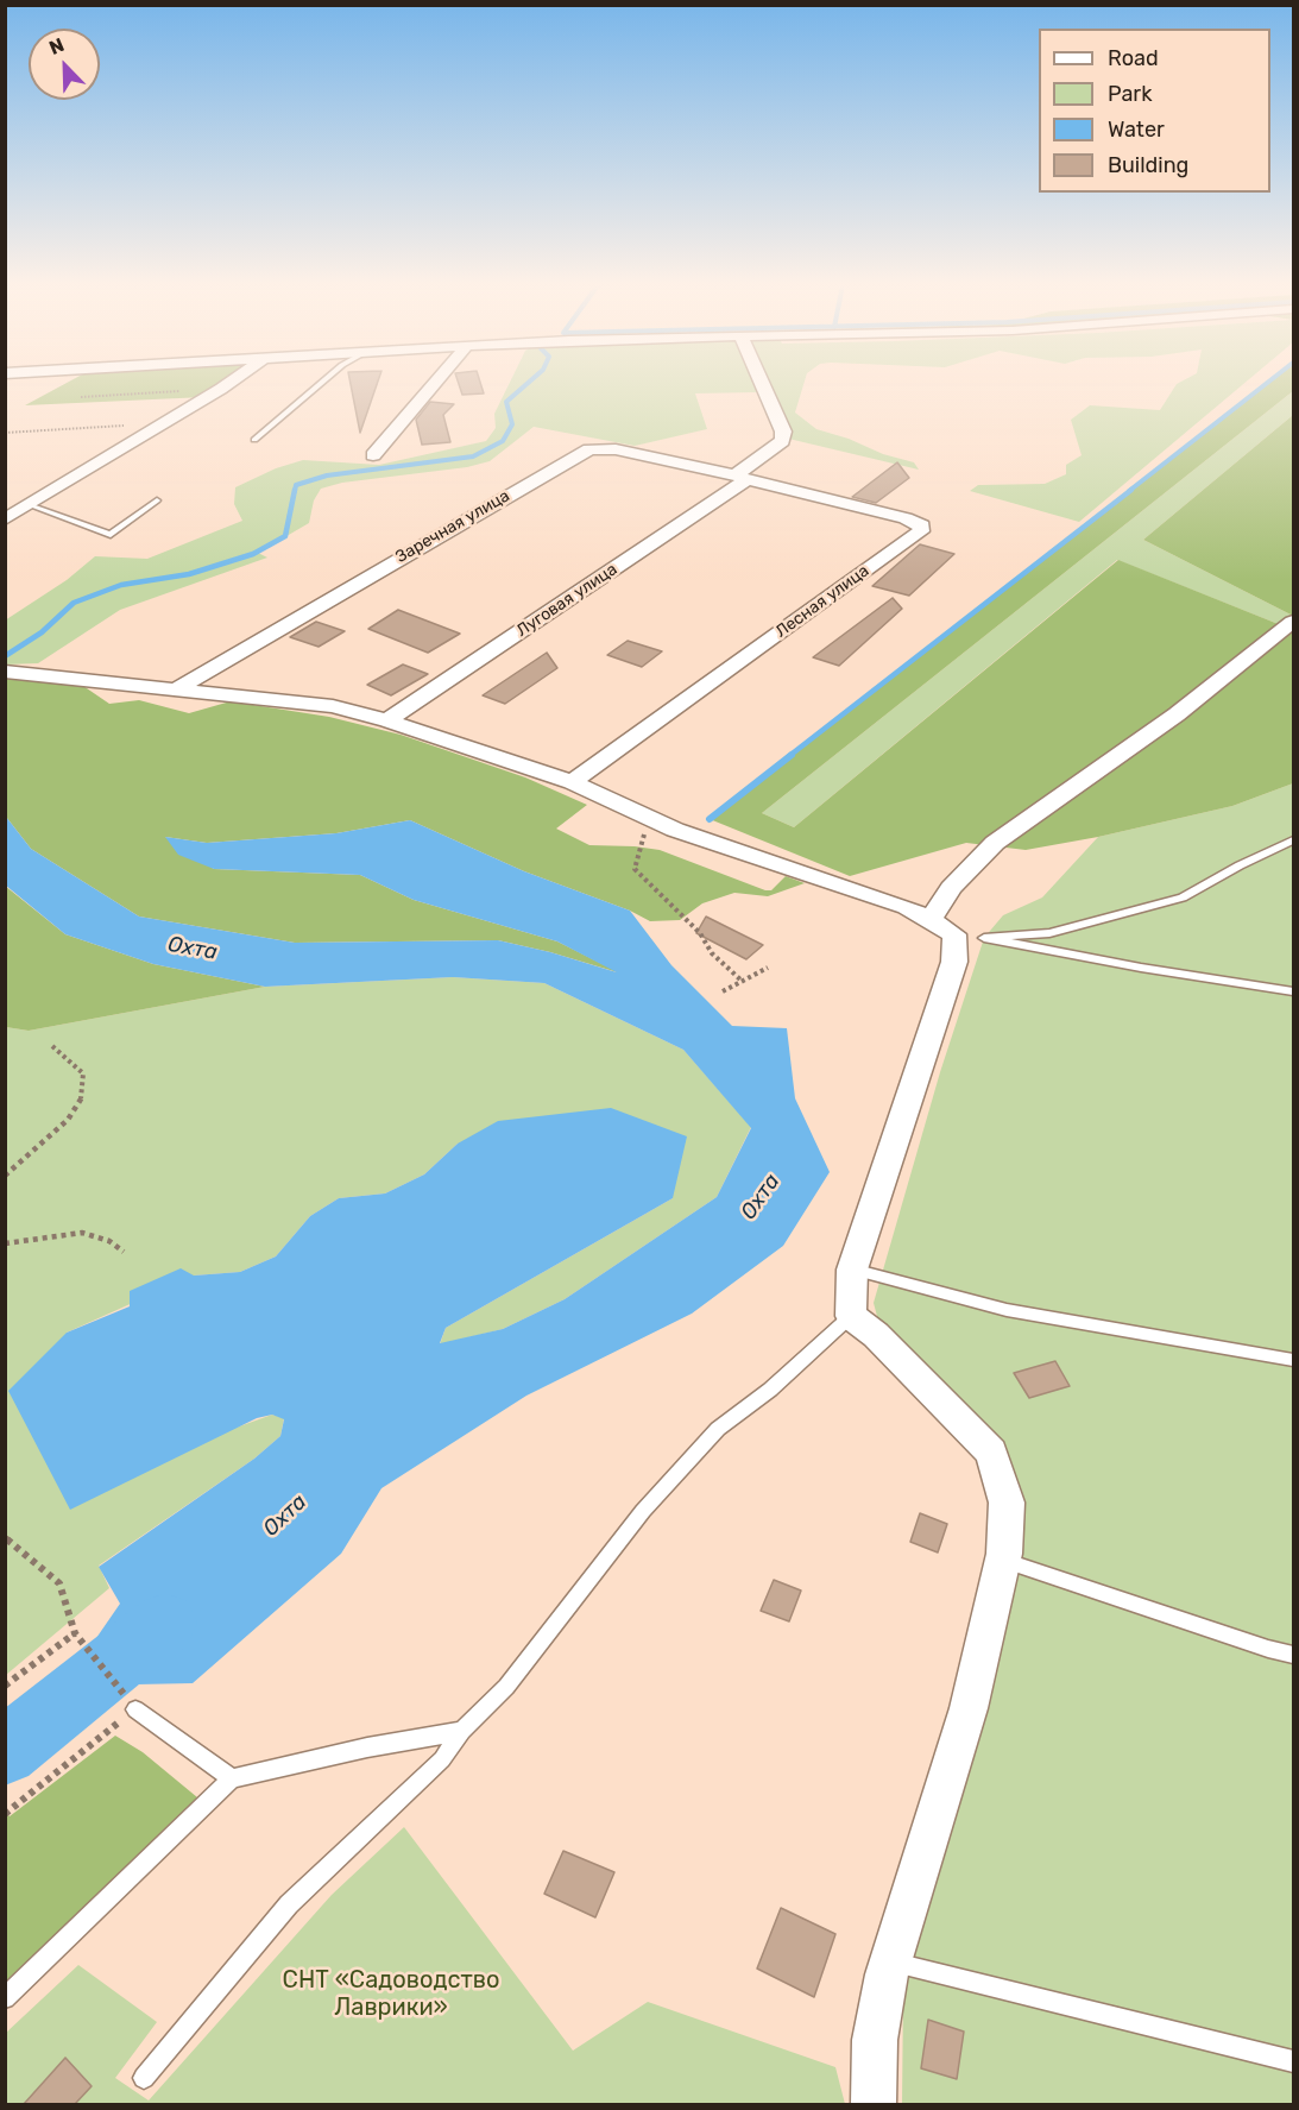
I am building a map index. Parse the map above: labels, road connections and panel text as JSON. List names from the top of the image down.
{
  "streets": {
    "street": ["Заречная улица", "Луговая улица", "Лесная улица"]
  },
  "crossings": [
    ["Заречная улица", "Луговая улица"],
    ["Заречная улица", "Лесная улица"],
    ["Луговая улица", "Лесная улица"]
  ],
  "water": ["Охта"],
  "parks": ["СНТ «Садоводство Лаврики»"],
  "legend": [
    "Road",
    "Park",
    "Water",
    "Building"
  ],
  "north": "top left"
}
